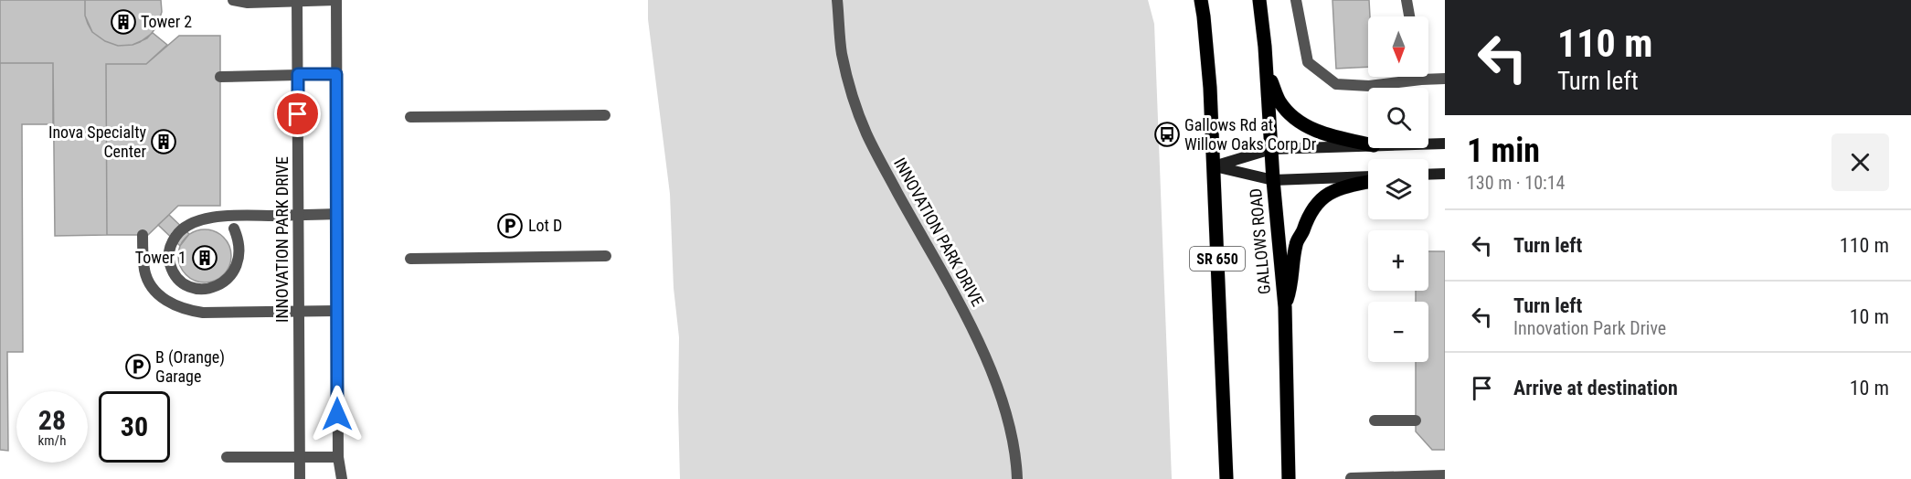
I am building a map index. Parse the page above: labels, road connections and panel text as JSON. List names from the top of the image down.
{
  "streets": {
    "main road": ["GALLOWS ROAD", "SR 650"],
    "street": ["INNOVATION PARK DRIVE"]
  },
  "places": {
    "building": ["Tower 2", "Inova Specialty Center", "Tower 1"],
    "bus stop": ["Gallows Rd at Willow Oaks Corp Dr"],
    "parking": ["Lot D", "B (Orange) Garage"]
  },
  "north": "bottom",
  "page": {
    "turn": ["110 m", "Turn left"],
    "map_buttons": ["+", "−"],
    "heading": ["1 min", "130 m · 10:14"],
    "list": [
      {
        "name": "Turn left",
        "value": "110 m"
      },
      {
        "name": "Turn left",
        "note": "Innovation Park Drive",
        "value": "10 m"
      },
      {
        "name": "Arrive at destination",
        "value": "10 m"
      }
    ],
    "speed": "28 km/h",
    "limit": "30"
  }
}
